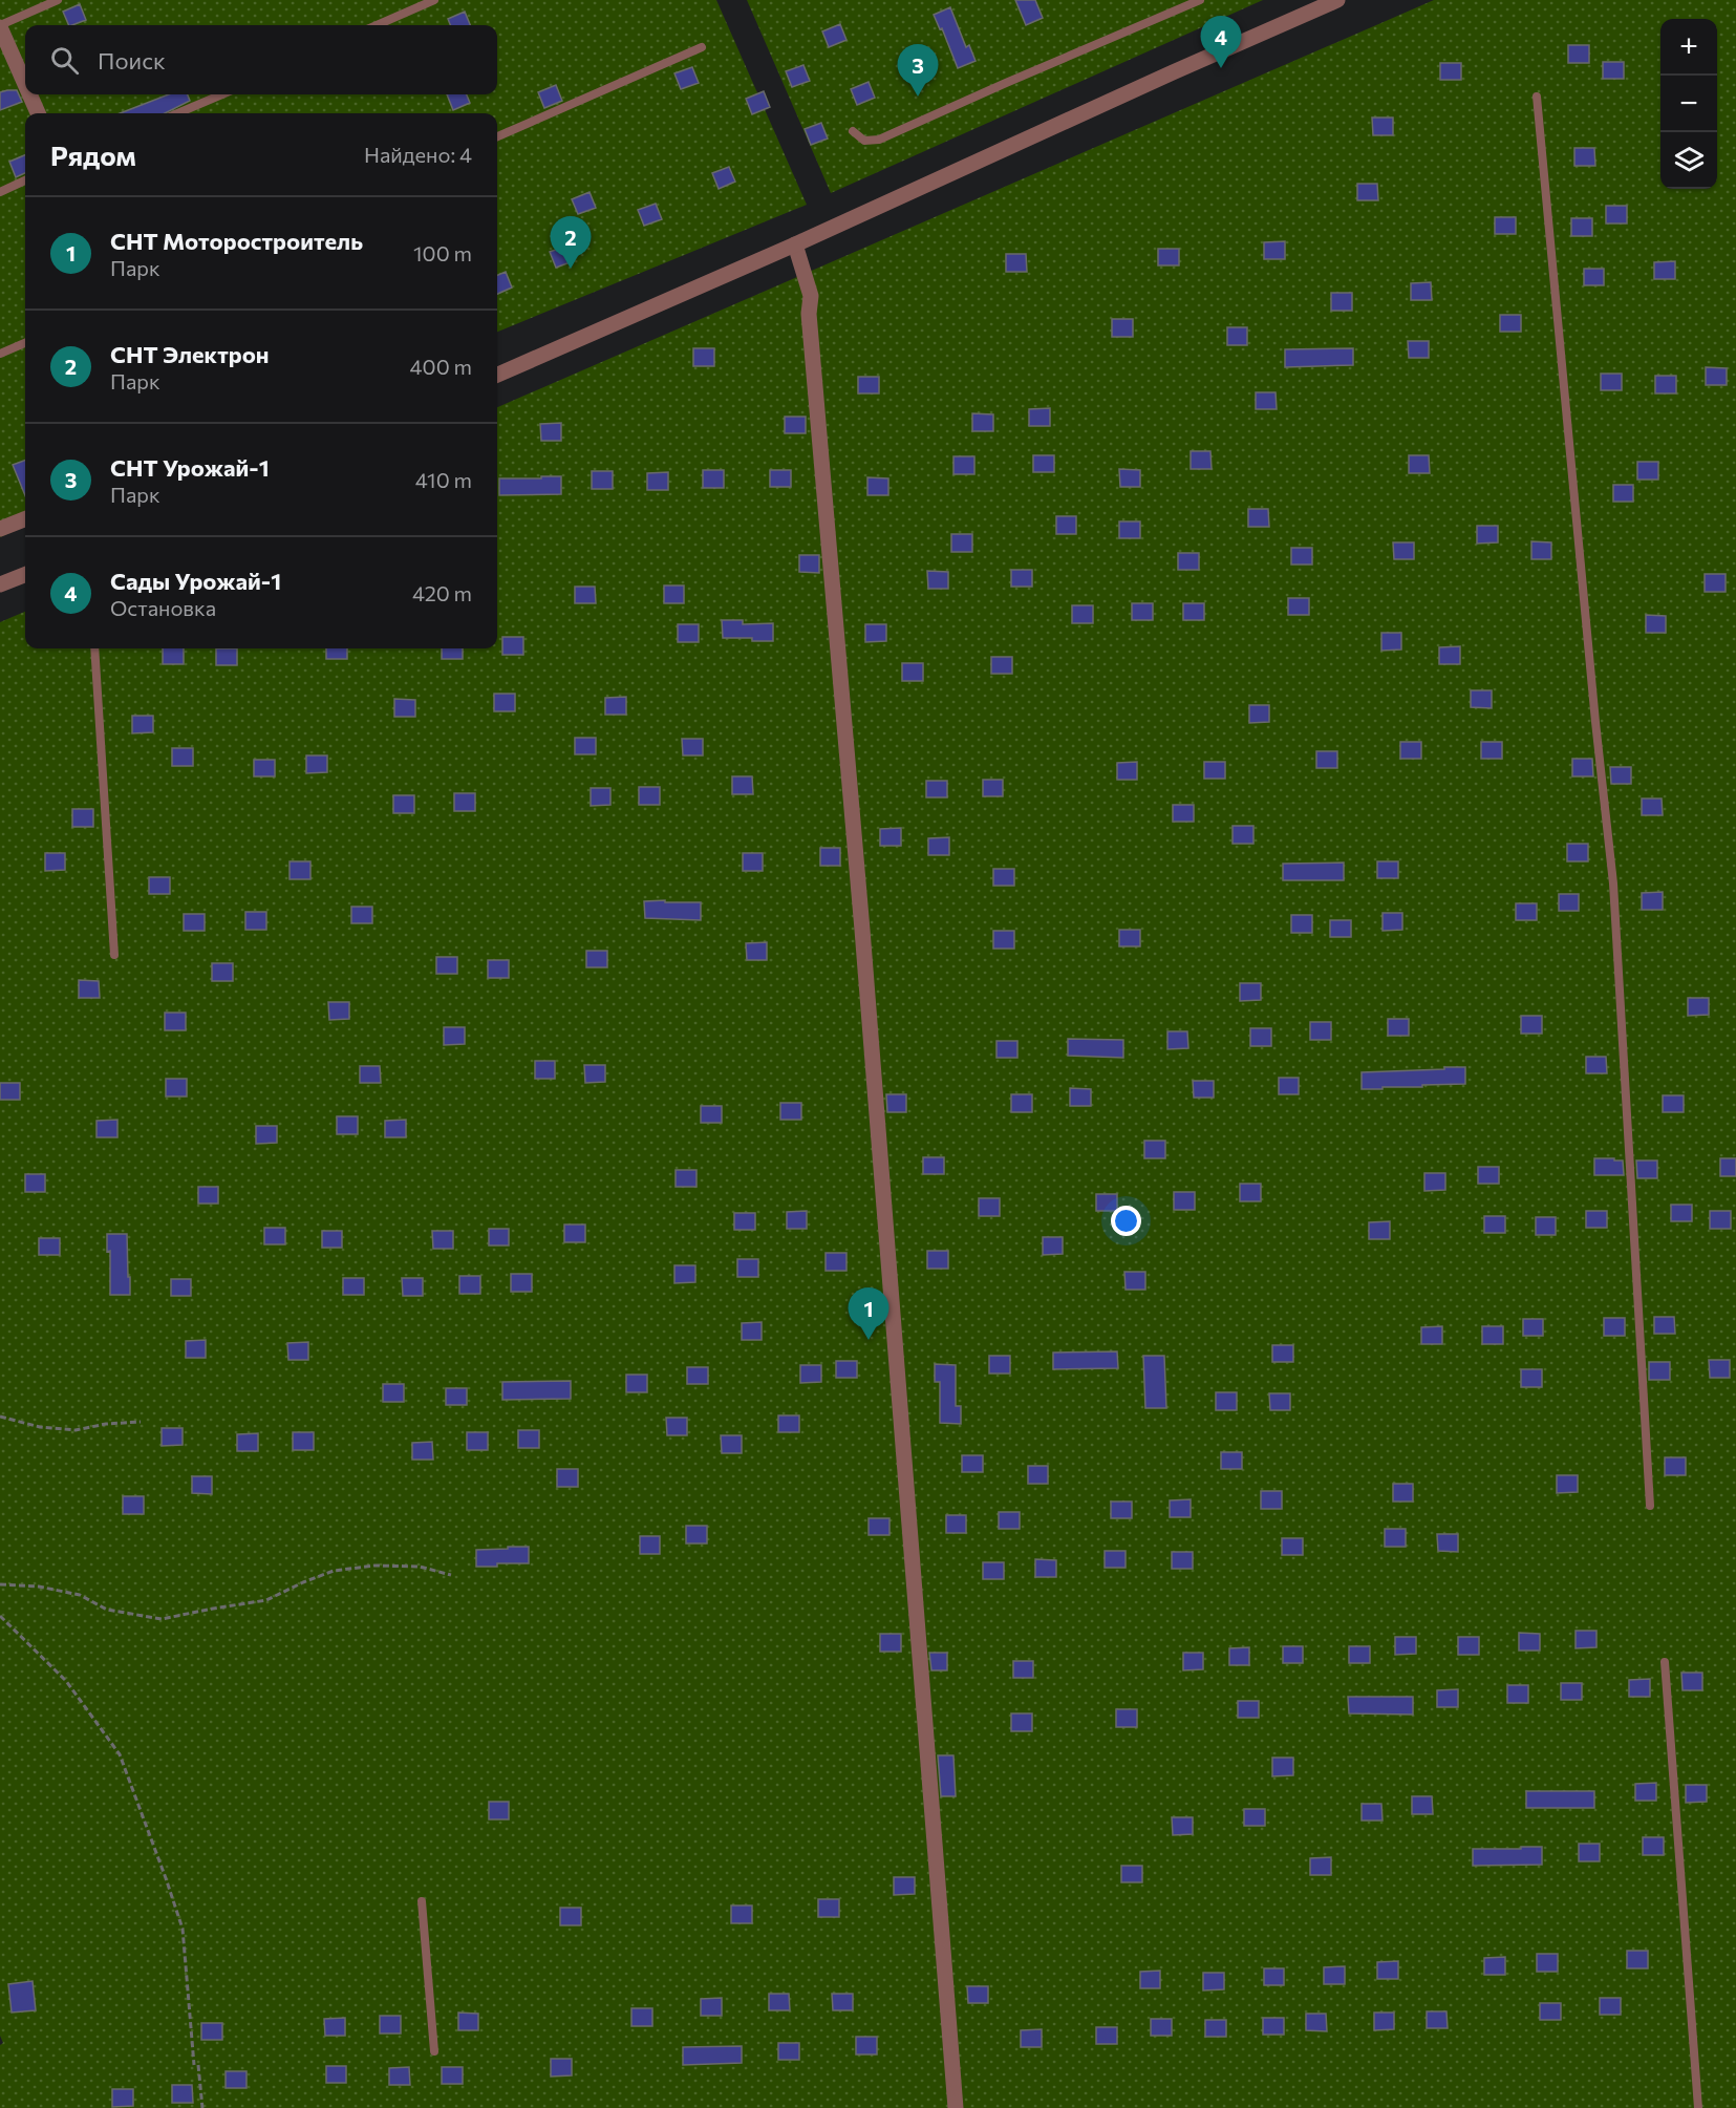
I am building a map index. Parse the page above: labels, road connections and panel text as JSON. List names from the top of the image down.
{
  "page": {
    "pins": [
      "4",
      "3",
      "2",
      "1"
    ],
    "map_buttons": ["+", "−"],
    "search": "Поиск",
    "heading": ["Рядом", "Найдено: 4"],
    "list": [
      {
        "mark": "1",
        "name": "СНТ Моторостроитель",
        "note": "Парк",
        "value": "100 m"
      },
      {
        "mark": "2",
        "name": "СНТ Электрон",
        "note": "Парк",
        "value": "400 m"
      },
      {
        "mark": "3",
        "name": "СНТ Урожай-1",
        "note": "Парк",
        "value": "410 m"
      },
      {
        "mark": "4",
        "name": "Сады Урожай-1",
        "note": "Остановка",
        "value": "420 m"
      }
    ]
  }
}
